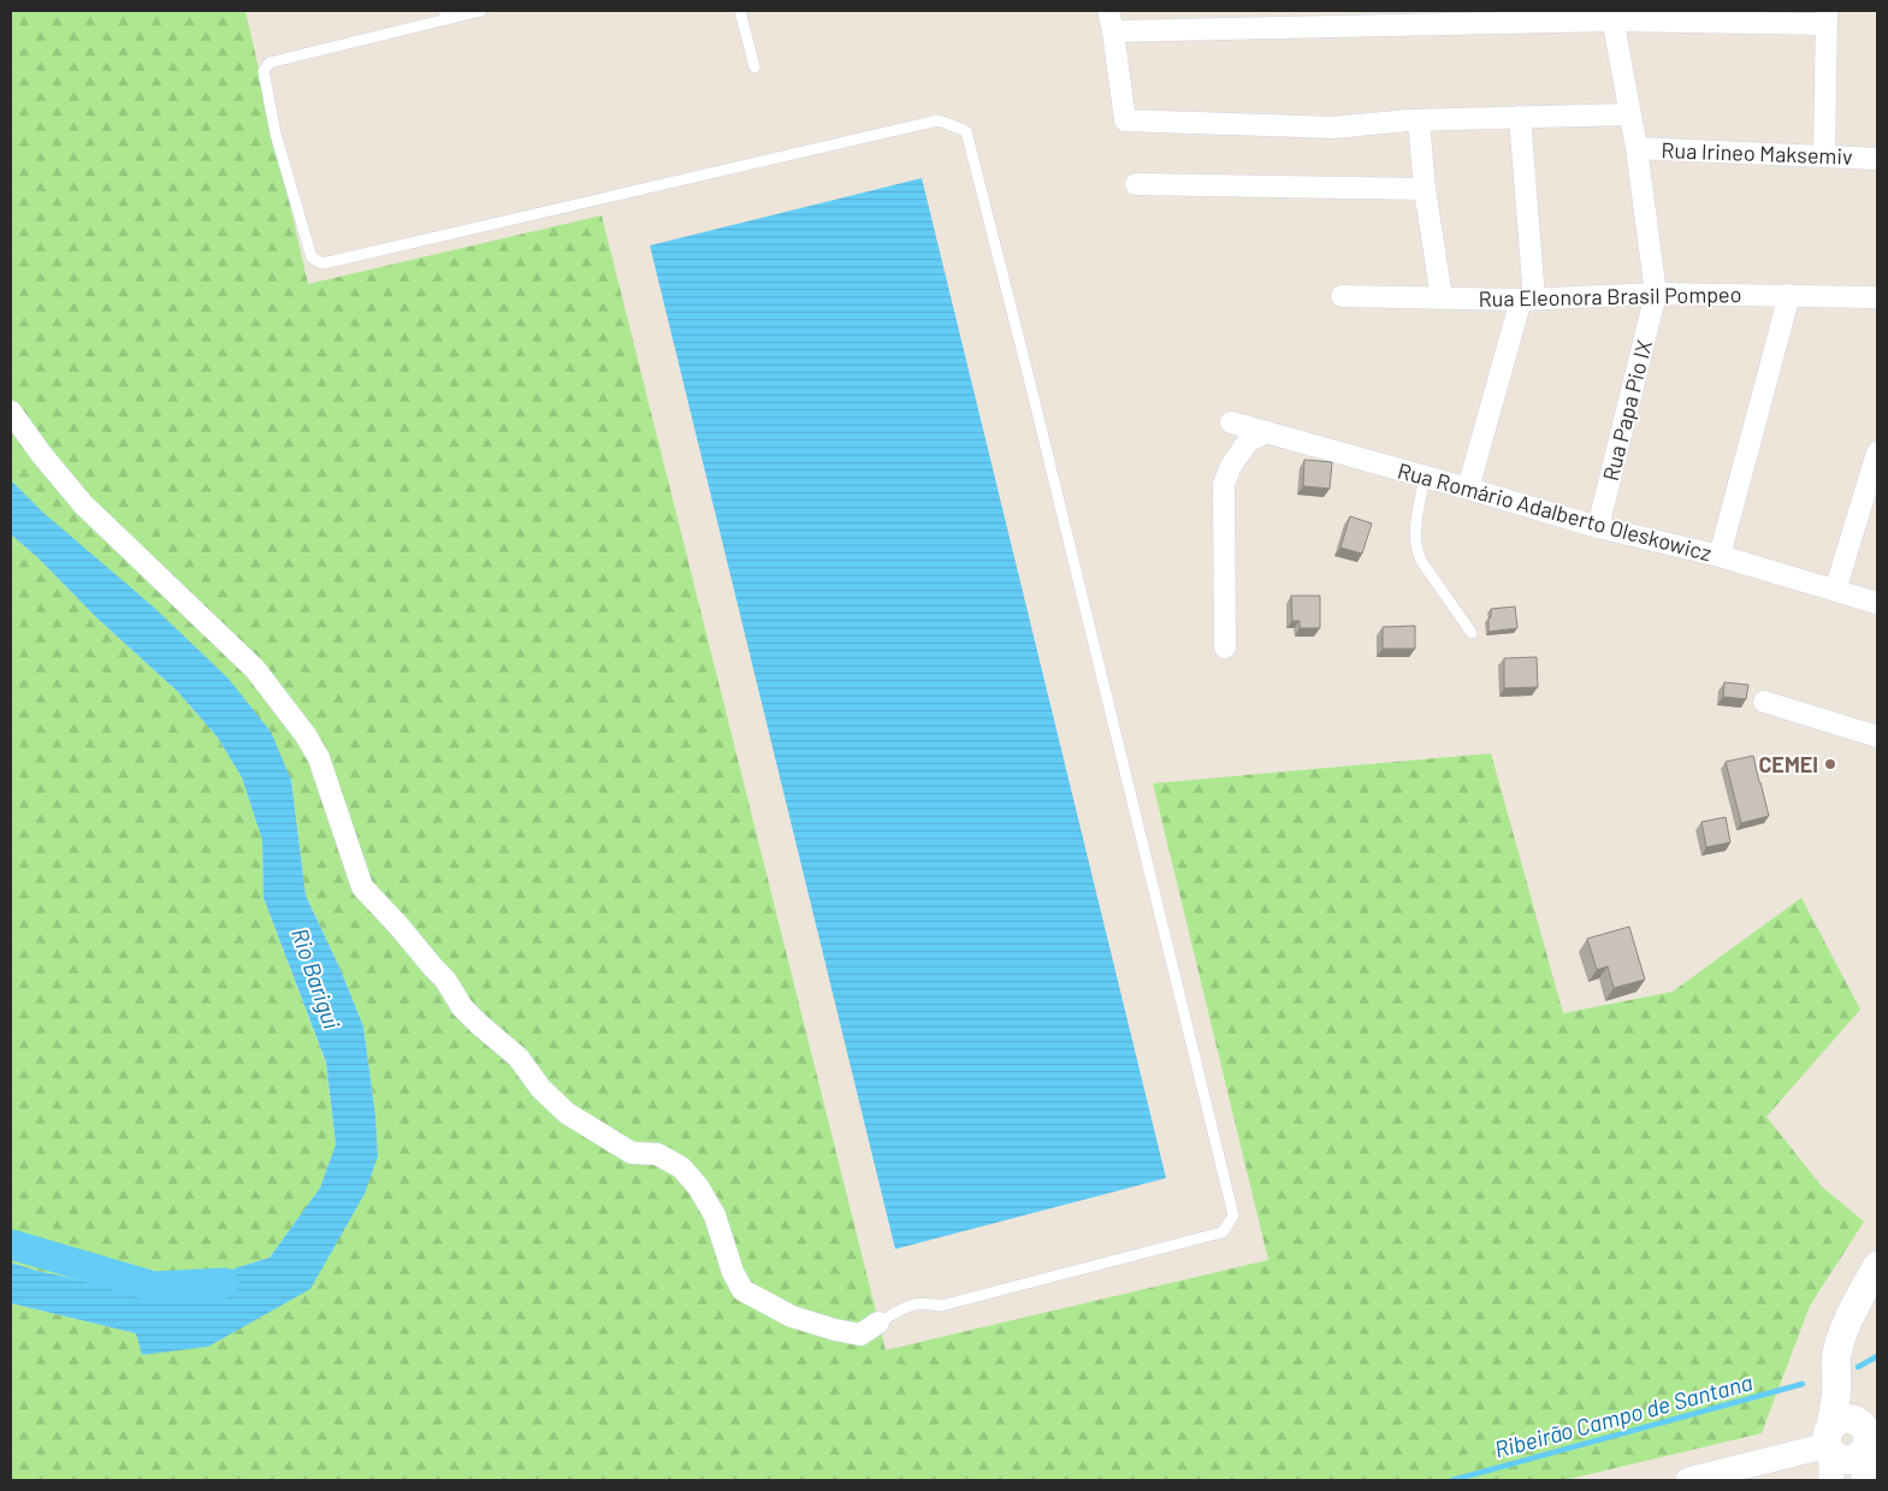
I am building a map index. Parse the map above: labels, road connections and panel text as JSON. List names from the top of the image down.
{
  "streets": {
    "street": [
      "Rua Irineo Maksemiv",
      "Rua Eleonora Brasil Pompeo",
      "Rua Papa Pio IX",
      "Rua Romário Adalberto Oleskowicz"
    ]
  },
  "crossings": [
    ["Rua Eleonora Brasil Pompeo", "Rua Papa Pio IX"],
    ["Rua Papa Pio IX", "Rua Romário Adalberto Oleskowicz"]
  ],
  "water": ["Rio Barigui", "Ribeirão Campo de Santana"],
  "places": ["CEMEI"]
}
